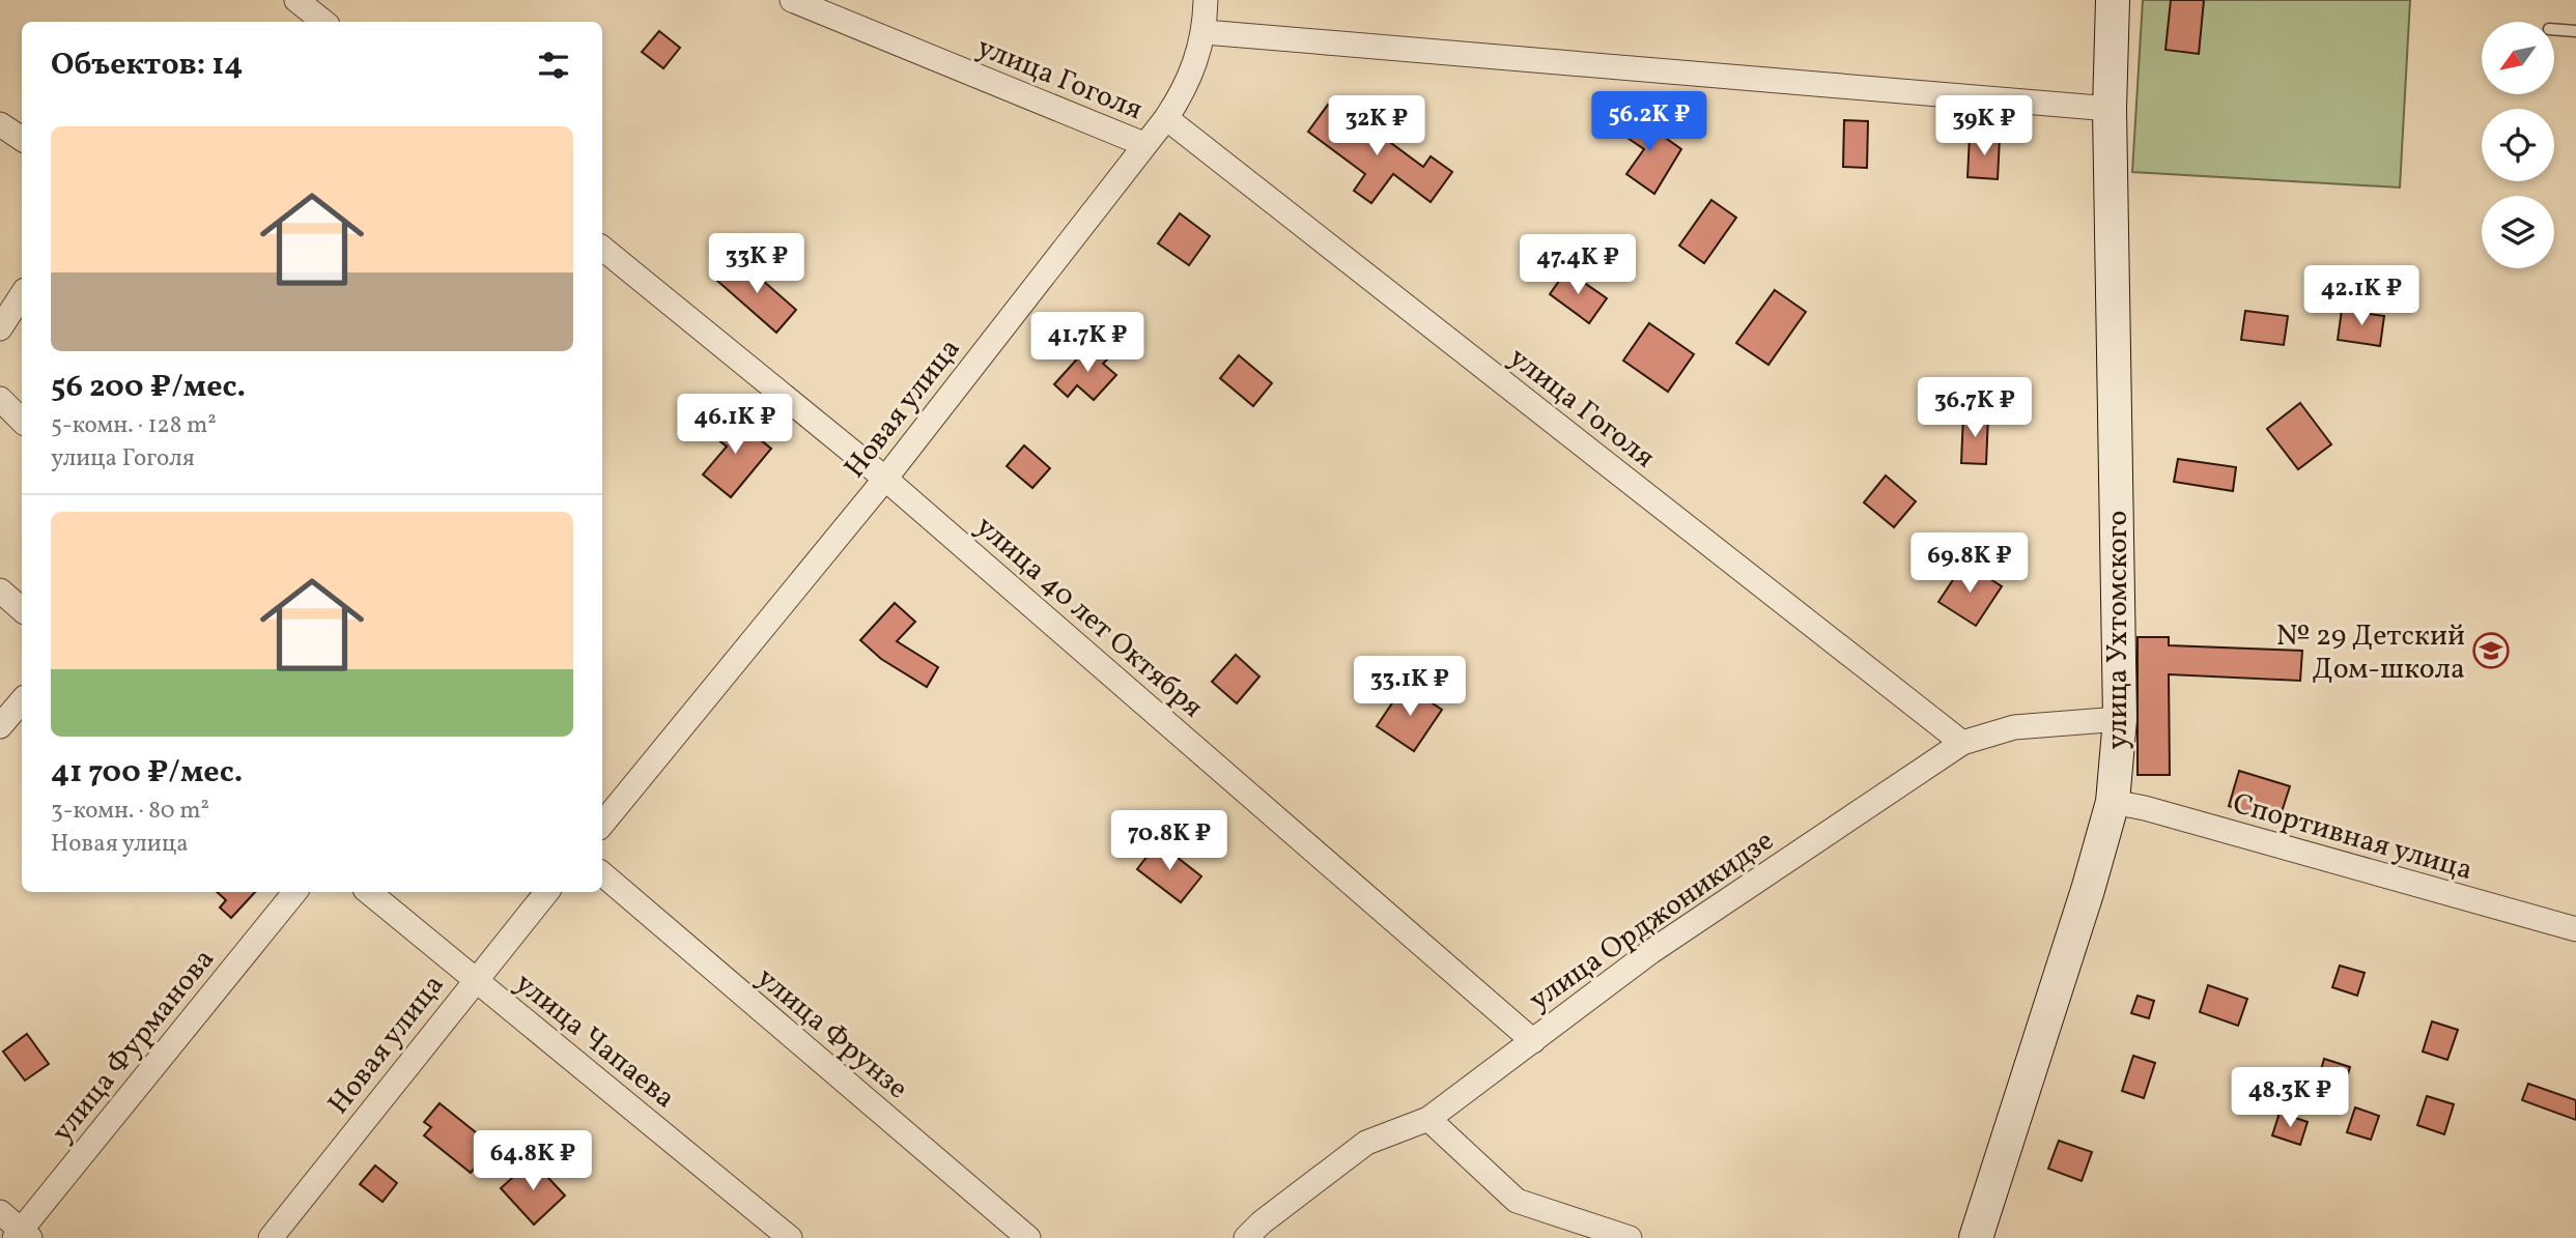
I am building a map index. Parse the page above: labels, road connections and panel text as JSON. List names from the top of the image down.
{
  "streets": {
    "main road": ["улица Ухтомского"],
    "street": [
      "улица Гоголя",
      "Новая улица",
      "улица 40 лет Октября",
      "Спортивная улица",
      "улица Орджоникидзе",
      "улица Фрунзе",
      "улица Чапаева",
      "улица Фурманова"
    ]
  },
  "crossings": [
    ["улица Гоголя", "Новая улица"],
    ["улица Гоголя", "улица Орджоникидзе"],
    ["Новая улица", "улица 40 лет Октября"],
    ["Новая улица", "улица Чапаева"],
    ["улица 40 лет Октября", "улица Орджоникидзе"],
    ["улица Ухтомского", "Спортивная улица"],
    ["улица Ухтомского", "улица Орджоникидзе"]
  ],
  "places": {
    "school or university": ["№ 29 Детский Дом-школа"]
  },
  "north": "bottom left",
  "page": {
    "heading": "Объектов: 14",
    "price": [
      "56.2K ₽",
      "32K ₽",
      "39K ₽",
      "33K ₽",
      "47.4K ₽",
      "42.1K ₽",
      "41.7K ₽",
      "36.7K ₽",
      "46.1K ₽",
      "69.8K ₽",
      "33.1K ₽",
      "70.8K ₽",
      "48.3K ₽",
      "64.8K ₽"
    ],
    "list": [
      {
        "name": "56 200 ₽/мес.",
        "note": "5-комн. · 128 m² · улица Гоголя"
      },
      {
        "name": "41 700 ₽/мес.",
        "note": "3-комн. · 80 m² · Новая улица"
      }
    ]
  }
}
